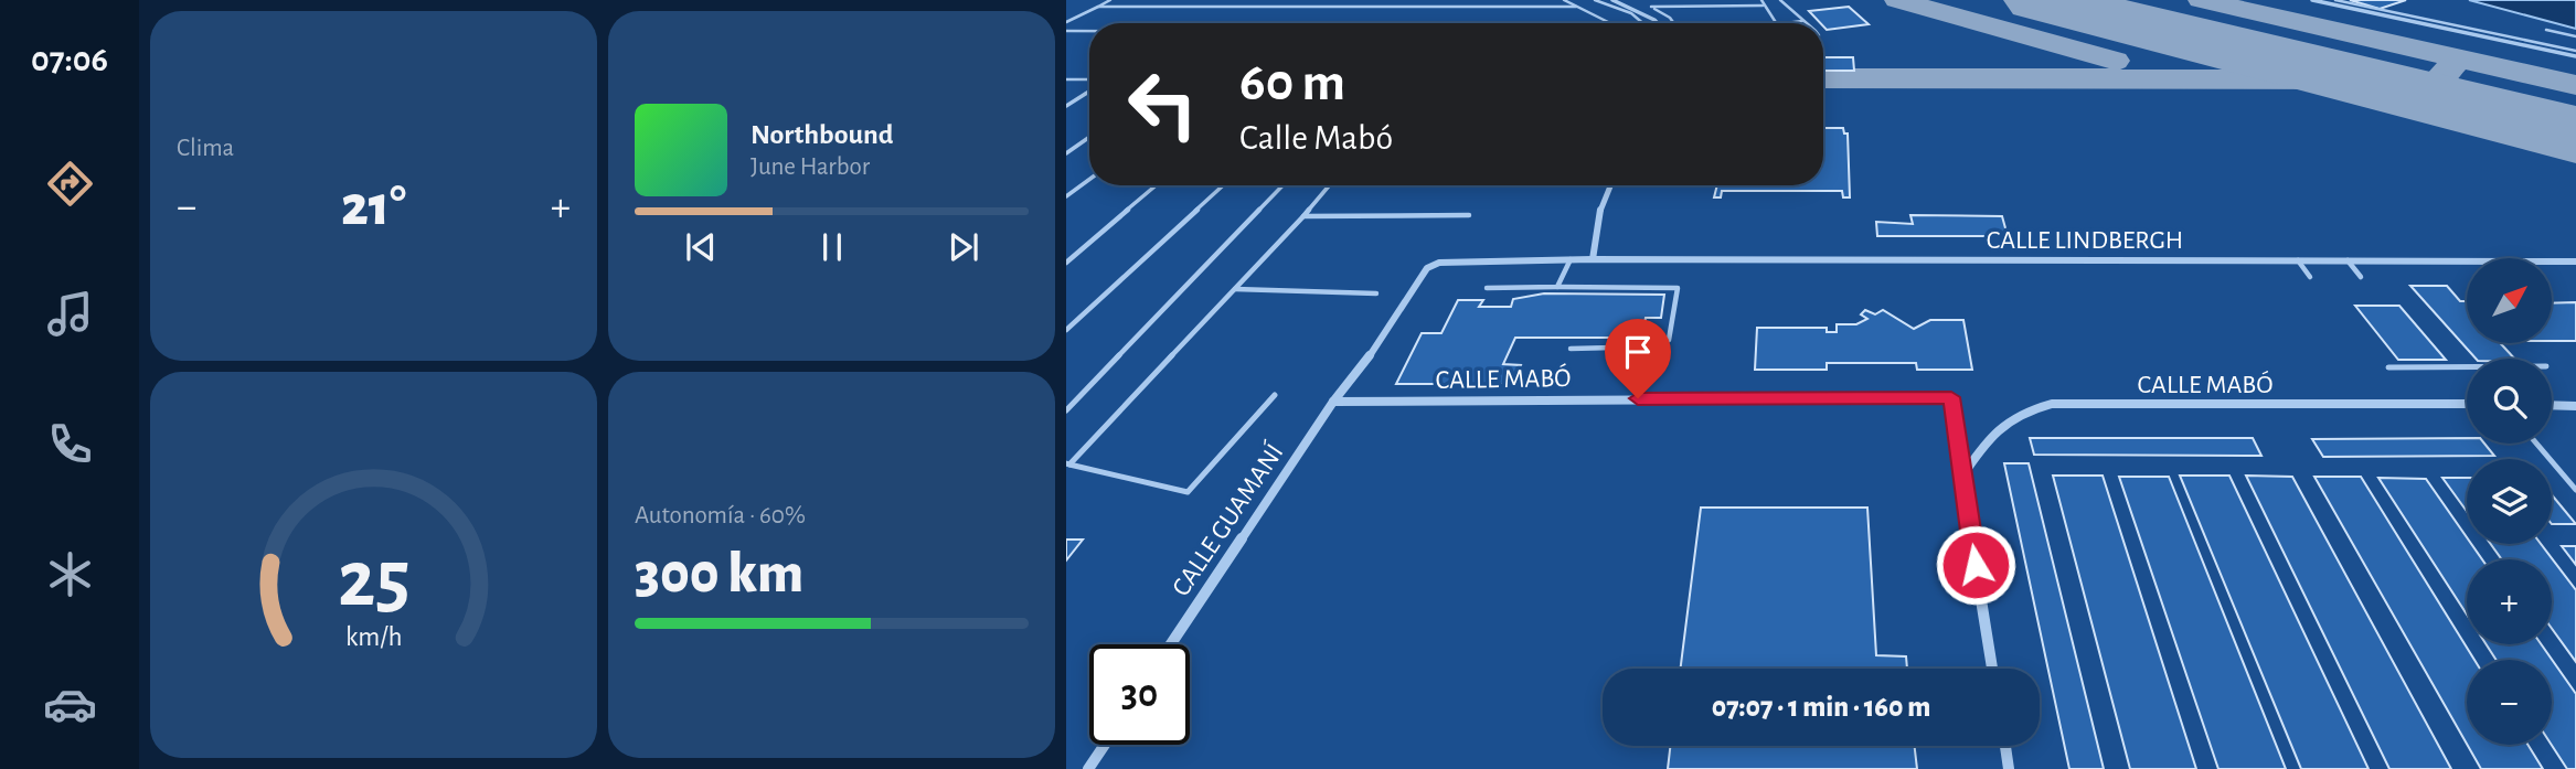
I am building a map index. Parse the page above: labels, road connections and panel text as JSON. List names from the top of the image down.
{
  "streets": {
    "street": ["CALLE LINDBERGH", "CALLE MABÓ", "CALLE GUAMANÍ"]
  },
  "crossings": [
    ["CALLE LINDBERGH", "CALLE GUAMANÍ"],
    ["CALLE MABÓ", "CALLE GUAMANÍ"]
  ],
  "north": "top right",
  "page": {
    "tabs": "07:06",
    "tile": [
      "Clima",
      ["Autonomía · 60%", "300 km"]
    ],
    "turn": ["60 m", "Calle Mabó"],
    "song": ["Northbound", "June Harbor"],
    "heat": ["−", "21°", "+"],
    "map_buttons": ["+", "−"],
    "limit": "30",
    "trip": "07:07 · 1 min · 160 m",
    "gauge": ["25", "km/h"]
  }
}
